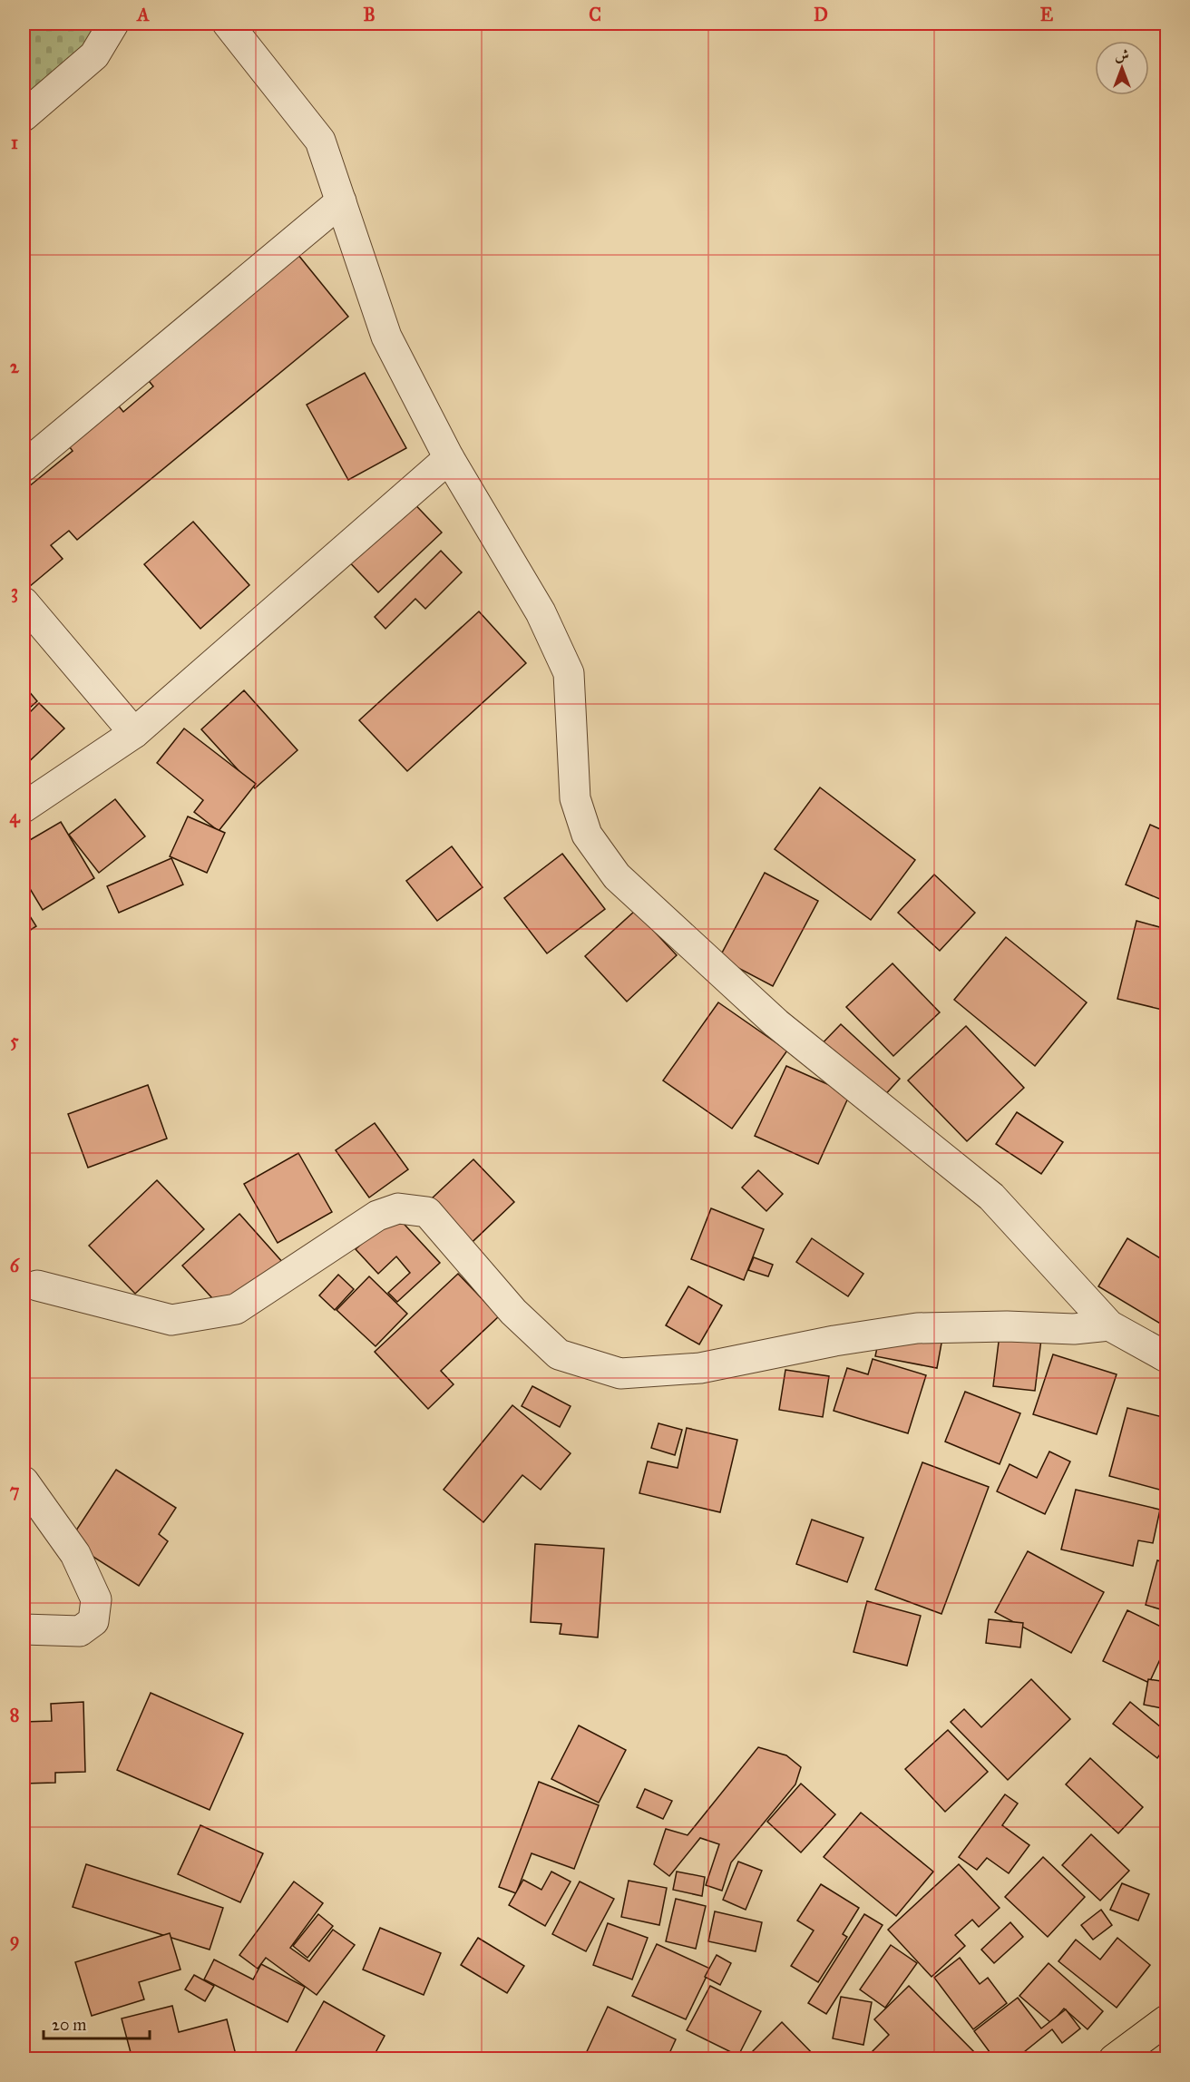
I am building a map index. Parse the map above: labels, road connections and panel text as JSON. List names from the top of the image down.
{
  "scale_bar": "20 m",
  "north": "top",
  "grid": {
    "columns": [
      "A",
      "B",
      "C",
      "D",
      "E"
    ],
    "rows": [
      "1",
      "2",
      "3",
      "4",
      "5",
      "6",
      "7",
      "8",
      "9"
    ]
  }
}
